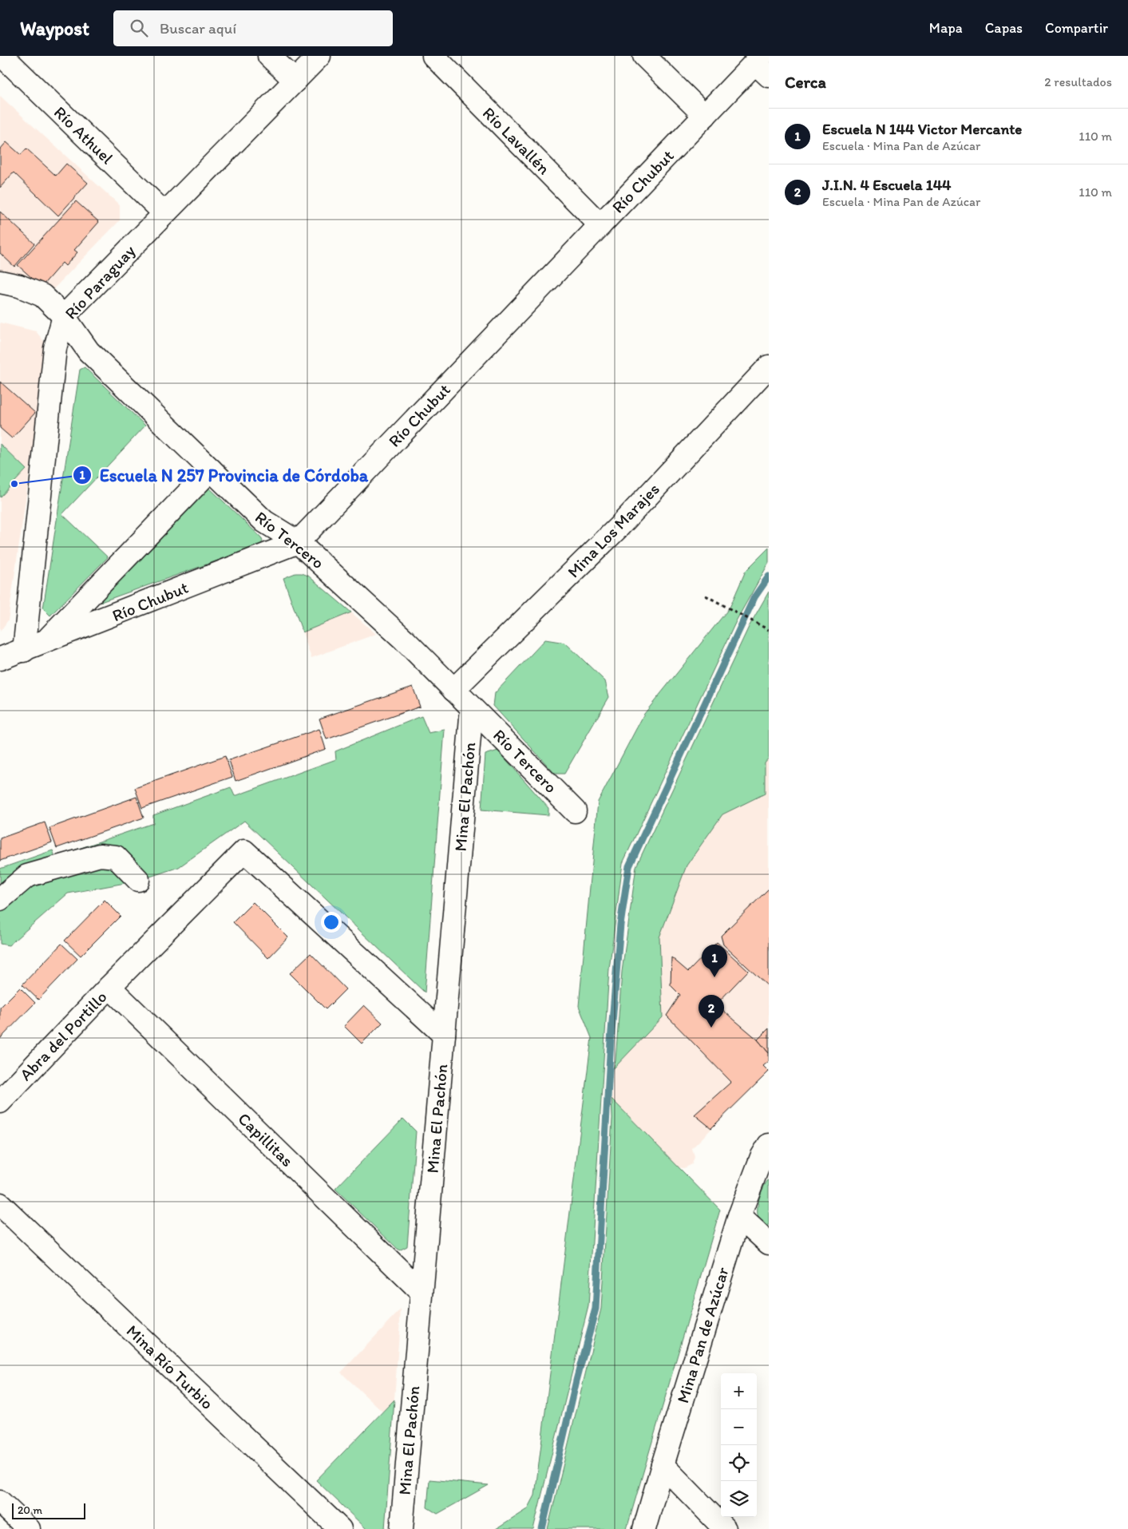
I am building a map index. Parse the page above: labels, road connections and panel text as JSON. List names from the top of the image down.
{
  "streets": {
    "street": [
      "Río Athuel",
      "Río Lavallén",
      "Río Chubut",
      "Río Paraguay",
      "Mina Los Marajes",
      "Río Tercero",
      "Mina El Pachón",
      "Abra del Portillo",
      "Capillitas",
      "Mina Pan de Azúcar",
      "Mina Río Turbio"
    ]
  },
  "crossings": [
    ["Río Athuel", "Río Paraguay"],
    ["Río Lavallén", "Río Chubut"],
    ["Río Chubut", "Río Paraguay"],
    ["Río Chubut", "Río Tercero"],
    ["Río Paraguay", "Río Tercero"],
    ["Mina Los Marajes", "Río Tercero"],
    ["Río Tercero", "Mina El Pachón"],
    ["Mina El Pachón", "Abra del Portillo"],
    ["Mina El Pachón", "Capillitas"],
    ["Abra del Portillo", "Capillitas"]
  ],
  "places": ["Escuela N 257 Provincia de Córdoba"],
  "scale_bar": "20 m",
  "page": {
    "header": "Waypost",
    "search": "Buscar aquí",
    "nav": ["Mapa", "Capas", "Compartir"],
    "heading": ["Cerca", "2 resultados"],
    "list": [
      {
        "mark": "1",
        "name": "Escuela N 144 Victor Mercante",
        "note": "Escuela · Mina Pan de Azúcar",
        "value": "110 m"
      },
      {
        "mark": "2",
        "name": "J.I.N. 4 Escuela 144",
        "note": "Escuela · Mina Pan de Azúcar",
        "value": "110 m"
      }
    ],
    "pins": ["1", "2"],
    "map_buttons": ["+", "−"],
    "scale": "20 m"
  }
}
